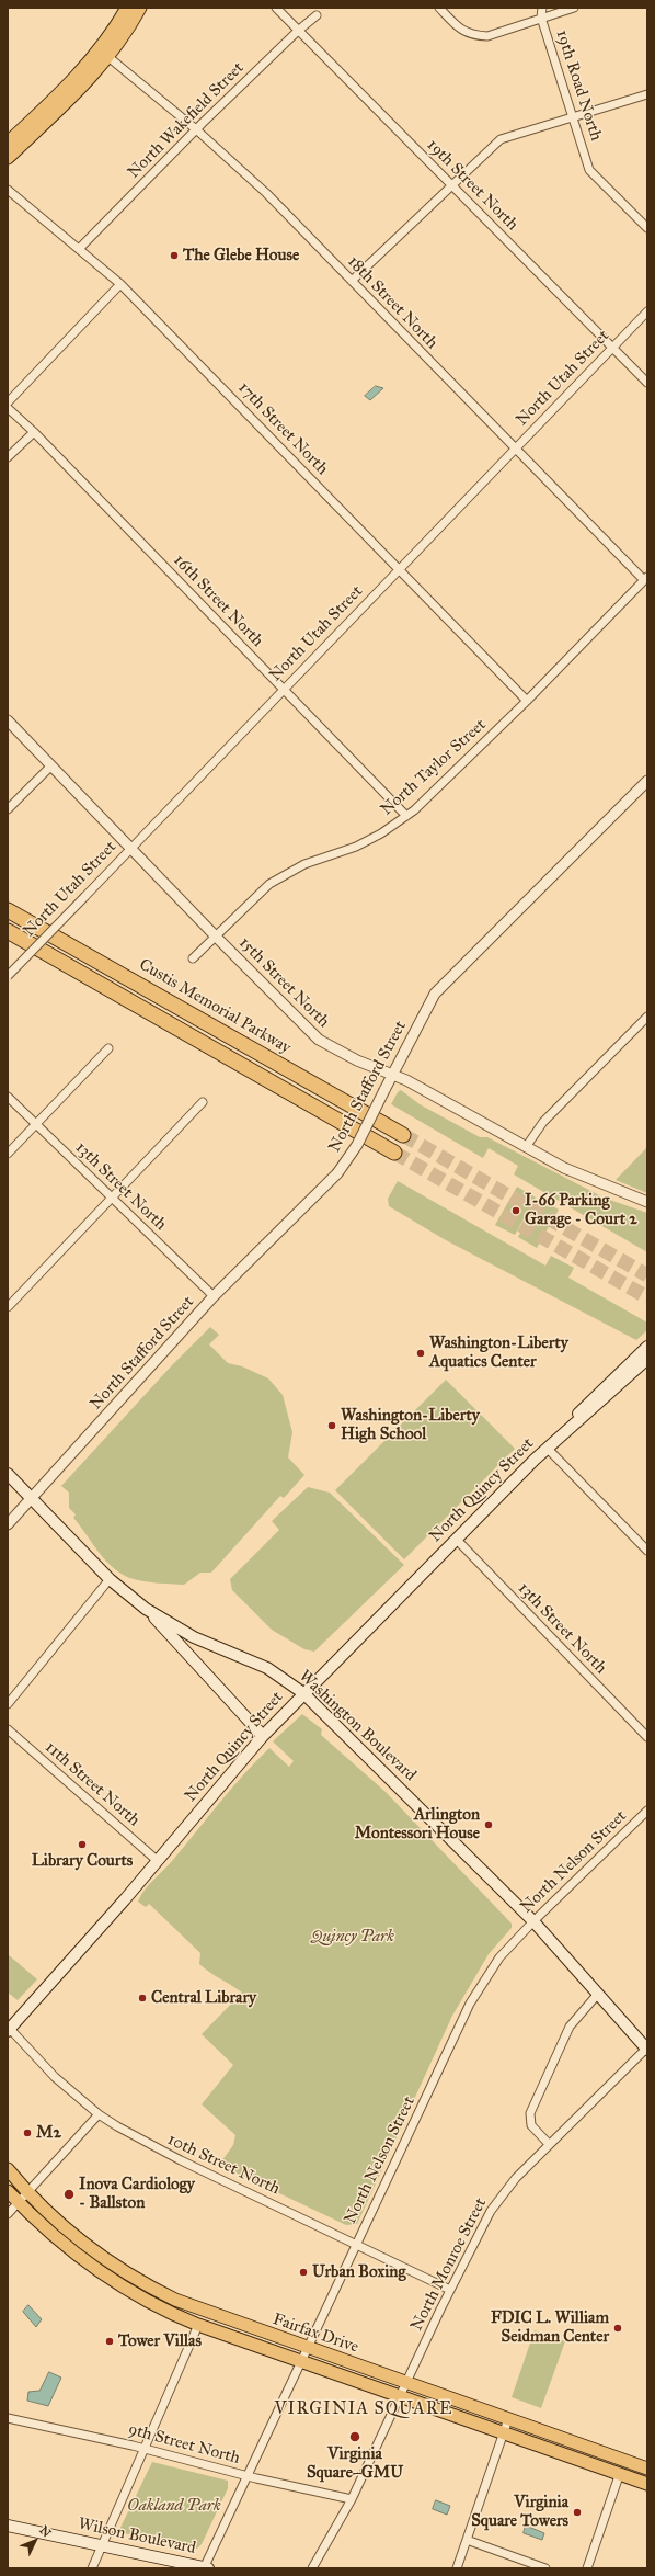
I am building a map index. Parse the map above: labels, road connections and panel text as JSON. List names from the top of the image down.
{
  "streets": {
    "highway": ["Custis Memorial Parkway"],
    "main road": [
      "North Quincy Street",
      "Washington Boulevard",
      "Fairfax Drive",
      "Wilson Boulevard"
    ],
    "street": [
      "19th Road North",
      "North Wakefield Street",
      "19th Street North",
      "18th Street North",
      "North Utah Street",
      "17th Street North",
      "16th Street North",
      "North Taylor Street",
      "15th Street North",
      "North Stafford Street",
      "13th Street North",
      "11th Street North",
      "North Nelson Street",
      "10th Street North",
      "North Monroe Street",
      "9th Street North"
    ]
  },
  "crossings": [
    ["North Wakefield Street", "19th Street North"],
    ["North Wakefield Street", "18th Street North"],
    ["North Wakefield Street", "17th Street North"],
    ["19th Street North", "North Utah Street"],
    ["18th Street North", "North Utah Street"],
    ["18th Street North", "North Taylor Street"],
    ["North Utah Street", "17th Street North"],
    ["North Utah Street", "16th Street North"],
    ["North Utah Street", "15th Street North"],
    ["17th Street North", "North Taylor Street"],
    ["16th Street North", "North Taylor Street"],
    ["North Taylor Street", "15th Street North"],
    ["15th Street North", "North Stafford Street"],
    ["North Stafford Street", "13th Street North"],
    ["North Stafford Street", "Washington Boulevard"],
    ["13th Street North", "North Quincy Street"],
    ["North Quincy Street", "Washington Boulevard"],
    ["North Quincy Street", "11th Street North"],
    ["North Quincy Street", "10th Street North"],
    ["Washington Boulevard", "North Nelson Street"],
    ["Washington Boulevard", "North Monroe Street"],
    ["North Nelson Street", "10th Street North"],
    ["North Nelson Street", "Fairfax Drive"],
    ["North Nelson Street", "9th Street North"],
    ["North Nelson Street", "Wilson Boulevard"],
    ["10th Street North", "North Monroe Street"],
    ["North Monroe Street", "Fairfax Drive"],
    ["North Monroe Street", "9th Street North"]
  ],
  "districts": ["VIRGINIA SQUARE"],
  "parks": ["Quincy Park", "Oakland Park"],
  "places": [
    "The Glebe House",
    "I-66 Parking Garage - Court 2",
    "Washington-Liberty Aquatics Center",
    "Washington-Liberty High School",
    "Arlington Montessori House",
    "Library Courts",
    "Central Library",
    "M2",
    "Inova Cardiology - Ballston",
    "Urban Boxing",
    "FDIC L. William Seidman Center",
    "Tower Villas",
    "Virginia Square–GMU",
    "Virginia Square Towers"
  ],
  "north": "top right"
}
